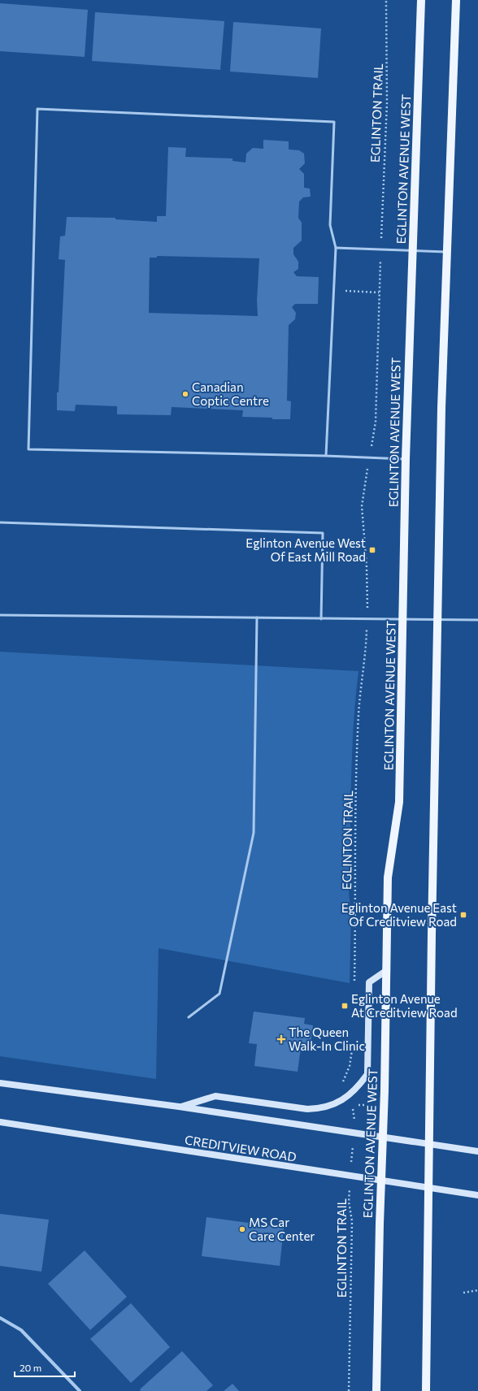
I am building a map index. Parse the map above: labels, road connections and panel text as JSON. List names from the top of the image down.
{
  "streets": {
    "main road": ["EGLINTON AVENUE WEST", "CREDITVIEW ROAD"],
    "path": ["EGLINTON TRAIL"]
  },
  "crossings": [
    ["EGLINTON TRAIL", "CREDITVIEW ROAD"],
    ["EGLINTON AVENUE WEST", "CREDITVIEW ROAD"]
  ],
  "places": {
    "other": ["Canadian Coptic Centre", "MS Car Care Center"],
    "transit": ["Eglinton Avenue West Of East Mill Road", "Eglinton Avenue East Of Creditview Road", "Eglinton Avenue At Creditview Road"],
    "health": ["The Queen Walk-In Clinic"]
  },
  "scale_bar": "20 m"
}
